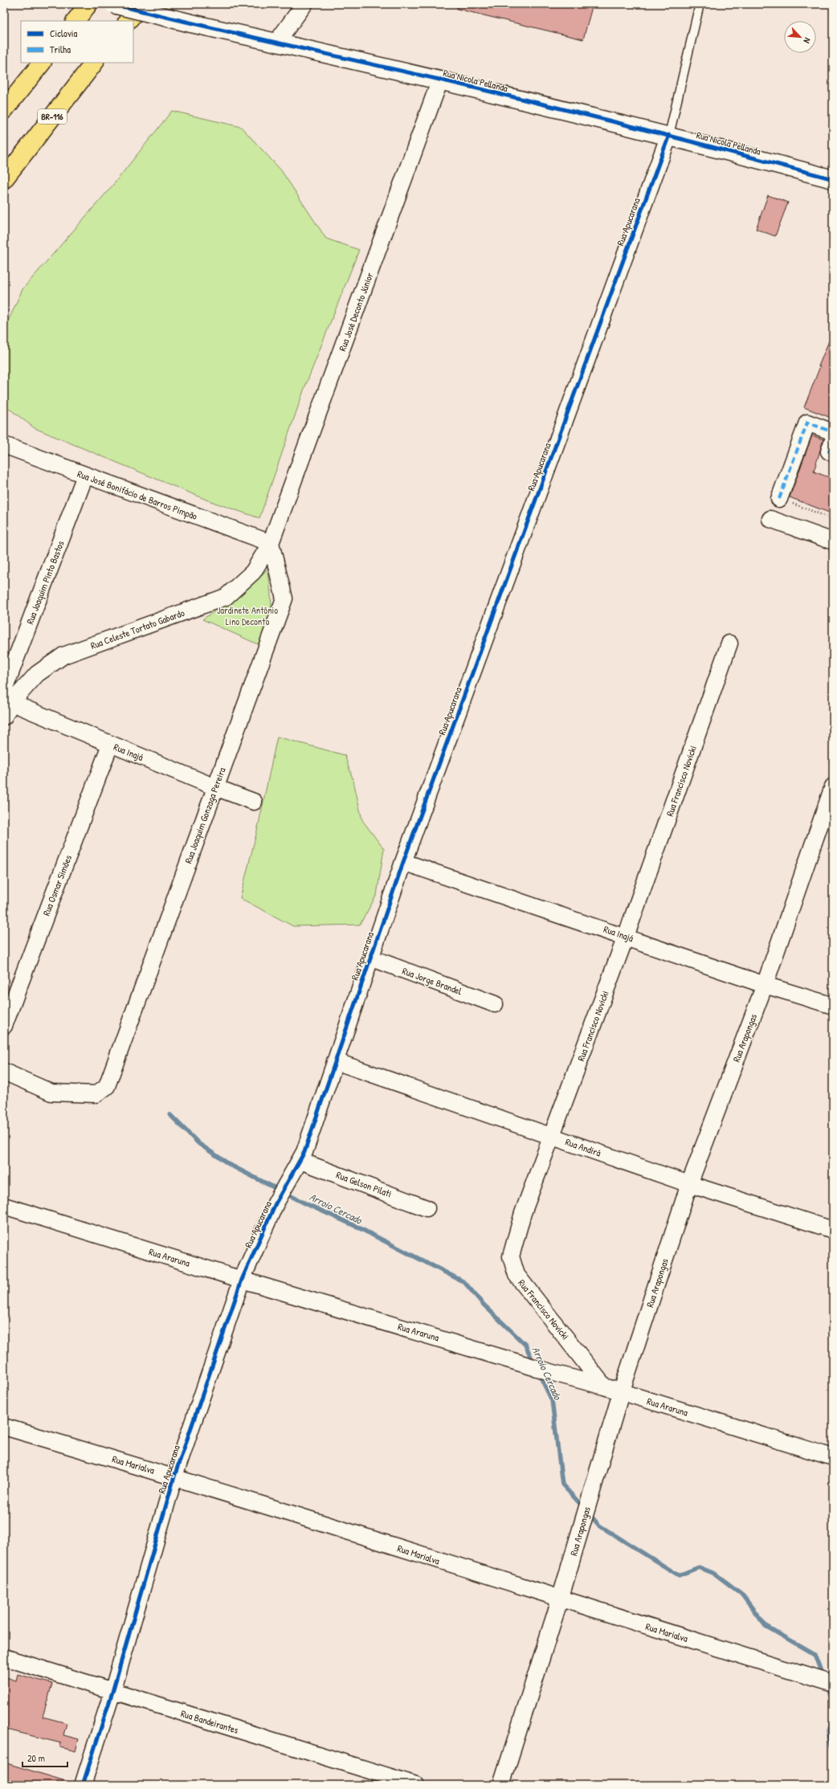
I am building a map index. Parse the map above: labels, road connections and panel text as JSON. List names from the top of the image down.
{
  "streets": {
    "highway": ["BR-116"],
    "main road": ["Rua Nicola Pellanda"],
    "street": [
      "Rua Apucarana",
      "Rua José Deconto Júnior",
      "Rua José Bonifácio de Barros Pimpão",
      "Rua Joaquim Pinto Bastos",
      "Rua Celeste Tortato Gabardo",
      "Rua Inajá",
      "Rua Francisco Novicki",
      "Rua Joaquim Gonzaga Pereira",
      "Rua Osmar Simões",
      "Rua Jorge Brandel",
      "Rua Arapongas",
      "Rua Andirá",
      "Rua Gelson Pilati",
      "Rua Araruna",
      "Rua Marialva",
      "Rua Bandeirantes"
    ]
  },
  "crossings": [
    ["Rua Nicola Pellanda", "Rua Apucarana"],
    ["Rua Nicola Pellanda", "Rua José Deconto Júnior"],
    ["Rua Apucarana", "Rua Inajá"],
    ["Rua Apucarana", "Rua Jorge Brandel"],
    ["Rua Apucarana", "Rua Andirá"],
    ["Rua Apucarana", "Rua Gelson Pilati"],
    ["Rua Apucarana", "Rua Araruna"],
    ["Rua Apucarana", "Rua Marialva"],
    ["Rua Apucarana", "Rua Bandeirantes"],
    ["Rua José Deconto Júnior", "Rua José Bonifácio de Barros Pimpão"],
    ["Rua José Deconto Júnior", "Rua Celeste Tortato Gabardo"],
    ["Rua José Deconto Júnior", "Rua Joaquim Gonzaga Pereira"],
    ["Rua José Bonifácio de Barros Pimpão", "Rua Joaquim Pinto Bastos"],
    ["Rua José Bonifácio de Barros Pimpão", "Rua Celeste Tortato Gabardo"],
    ["Rua José Bonifácio de Barros Pimpão", "Rua Joaquim Gonzaga Pereira"],
    ["Rua Joaquim Pinto Bastos", "Rua Celeste Tortato Gabardo"],
    ["Rua Joaquim Pinto Bastos", "Rua Inajá"],
    ["Rua Celeste Tortato Gabardo", "Rua Inajá"],
    ["Rua Celeste Tortato Gabardo", "Rua Joaquim Gonzaga Pereira"],
    ["Rua Inajá", "Rua Francisco Novicki"],
    ["Rua Inajá", "Rua Joaquim Gonzaga Pereira"],
    ["Rua Inajá", "Rua Osmar Simões"],
    ["Rua Inajá", "Rua Arapongas"],
    ["Rua Francisco Novicki", "Rua Andirá"],
    ["Rua Francisco Novicki", "Rua Araruna"],
    ["Rua Arapongas", "Rua Andirá"],
    ["Rua Arapongas", "Rua Araruna"],
    ["Rua Arapongas", "Rua Marialva"]
  ],
  "water": ["Arroio Cercado"],
  "parks": ["Jardinete Antônio Lino Deconto"],
  "legend": ["Ciclovia", "Trilha"],
  "scale_bar": "20 m",
  "north": "bottom right"
}
